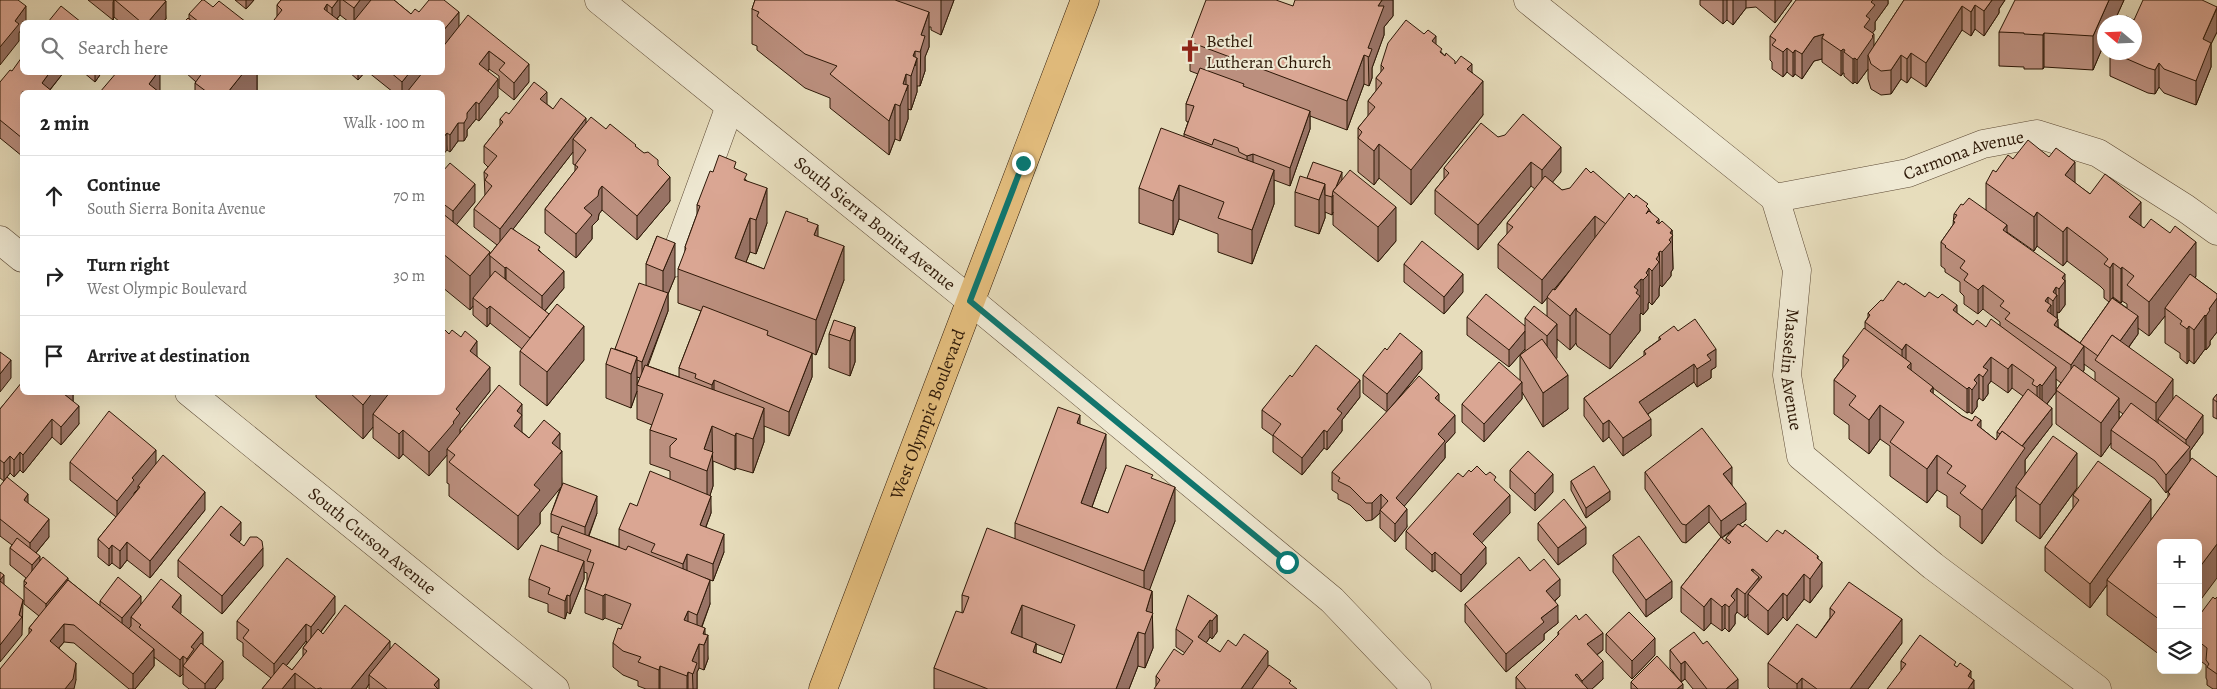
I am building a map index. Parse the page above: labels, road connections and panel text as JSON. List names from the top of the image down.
{
  "streets": {
    "main road": ["West Olympic Boulevard"],
    "street": [
      "Carmona Avenue",
      "South Sierra Bonita Avenue",
      "Masselin Avenue",
      "South Curson Avenue"
    ]
  },
  "crossings": [
    ["Carmona Avenue", "Masselin Avenue"],
    ["South Sierra Bonita Avenue", "West Olympic Boulevard"]
  ],
  "places": {
    "church": ["Bethel Lutheran Church"]
  },
  "north": "left",
  "page": {
    "search": "Search here",
    "heading": ["2 min", "Walk · 100 m"],
    "list": [
      ["Continue", "South Sierra Bonita Avenue", "70 m"],
      ["Turn right", "West Olympic Boulevard", "30 m"],
      "Arrive at destination"
    ],
    "map_buttons": ["+", "−"]
  }
}
